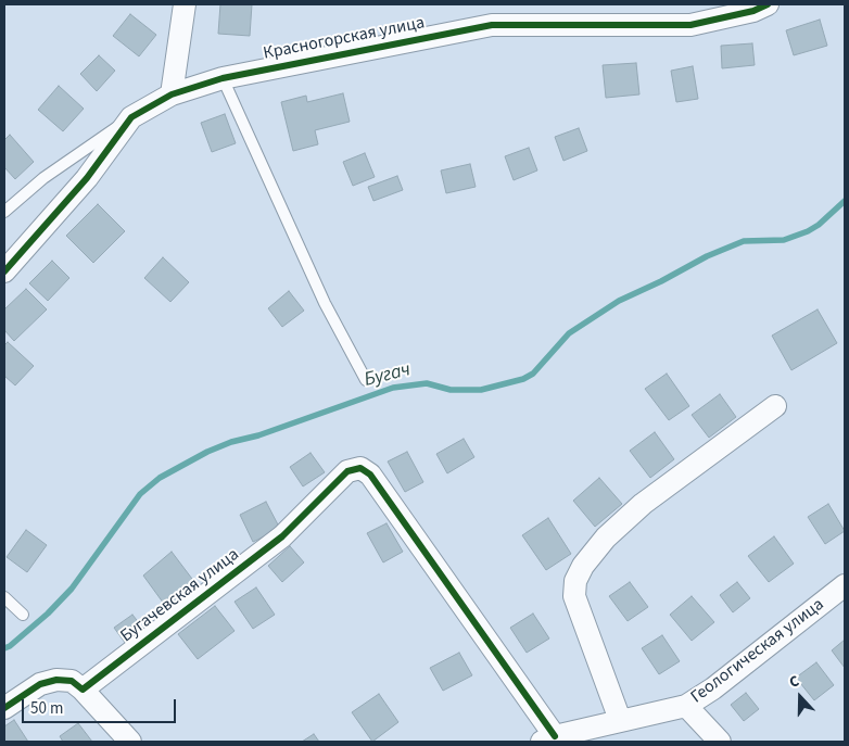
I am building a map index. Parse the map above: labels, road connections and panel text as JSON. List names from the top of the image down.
{
  "streets": {
    "street": ["Красногорская улица", "Бугачевская улица", "Геологическая улица"]
  },
  "crossings": [
    ["Бугачевская улица", "Геологическая улица"]
  ],
  "water": ["Бугач"],
  "scale_bar": "50 m",
  "north": "top"
}
